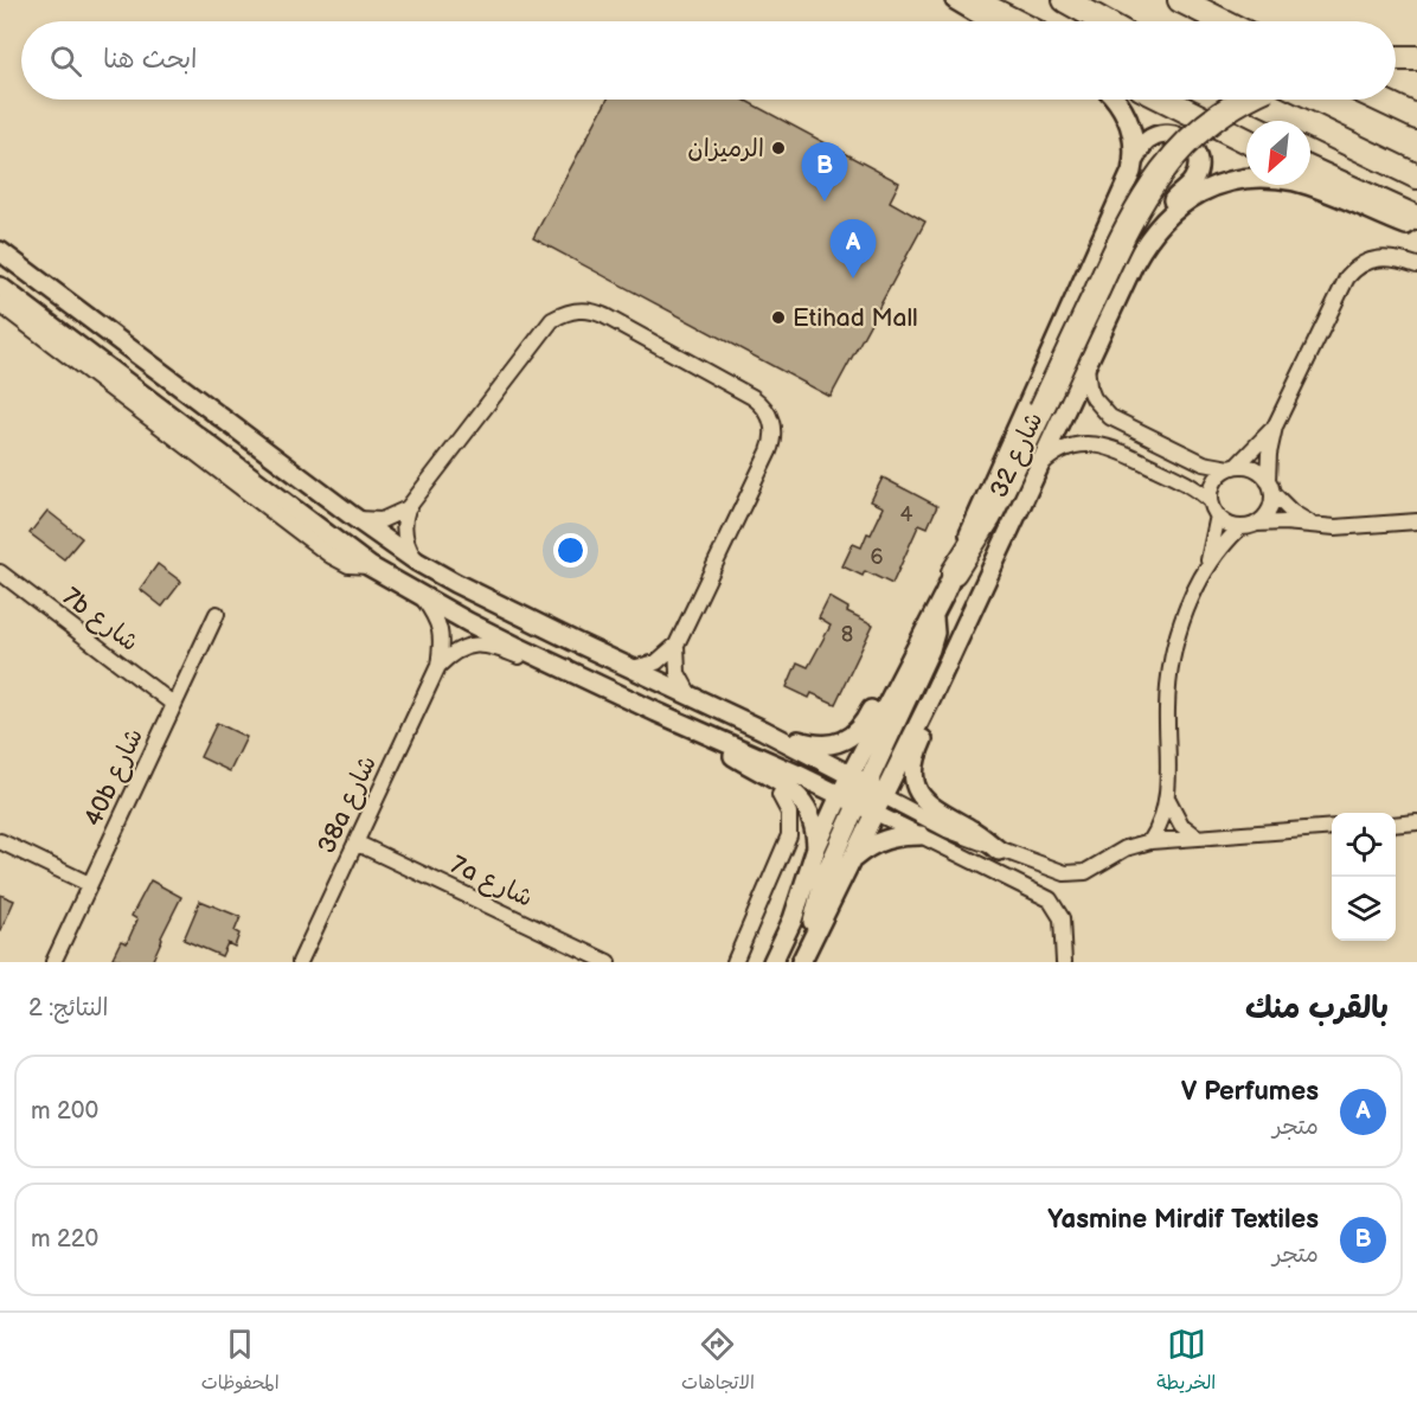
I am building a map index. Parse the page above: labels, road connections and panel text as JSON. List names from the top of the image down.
{
  "streets": {
    "street": [
      "شارع 32",
      "7b شارع",
      "40b شارع",
      "38a شارع",
      "7a شارع"
    ]
  },
  "crossings": [
    ["7b شارع", "40b شارع"],
    ["38a شارع", "7a شارع"]
  ],
  "places": ["الرميزان", "Etihad Mall"],
  "house_numbers": ["4", "6", "8"],
  "north": "bottom left",
  "page": {
    "search": "ابحث هنا",
    "pins": ["B", "A"],
    "heading": ["بالقرب منك", "النتائج: 2"],
    "list": [
      {
        "mark": "A",
        "name": "V Perfumes",
        "note": "متجر",
        "value": "200 m"
      },
      {
        "mark": "B",
        "name": "Yasmine Mirdif Textiles",
        "note": "متجر",
        "value": "220 m"
      }
    ],
    "nav": ["الخريطة", "الاتجاهات", "المحفوظات"]
  }
}
